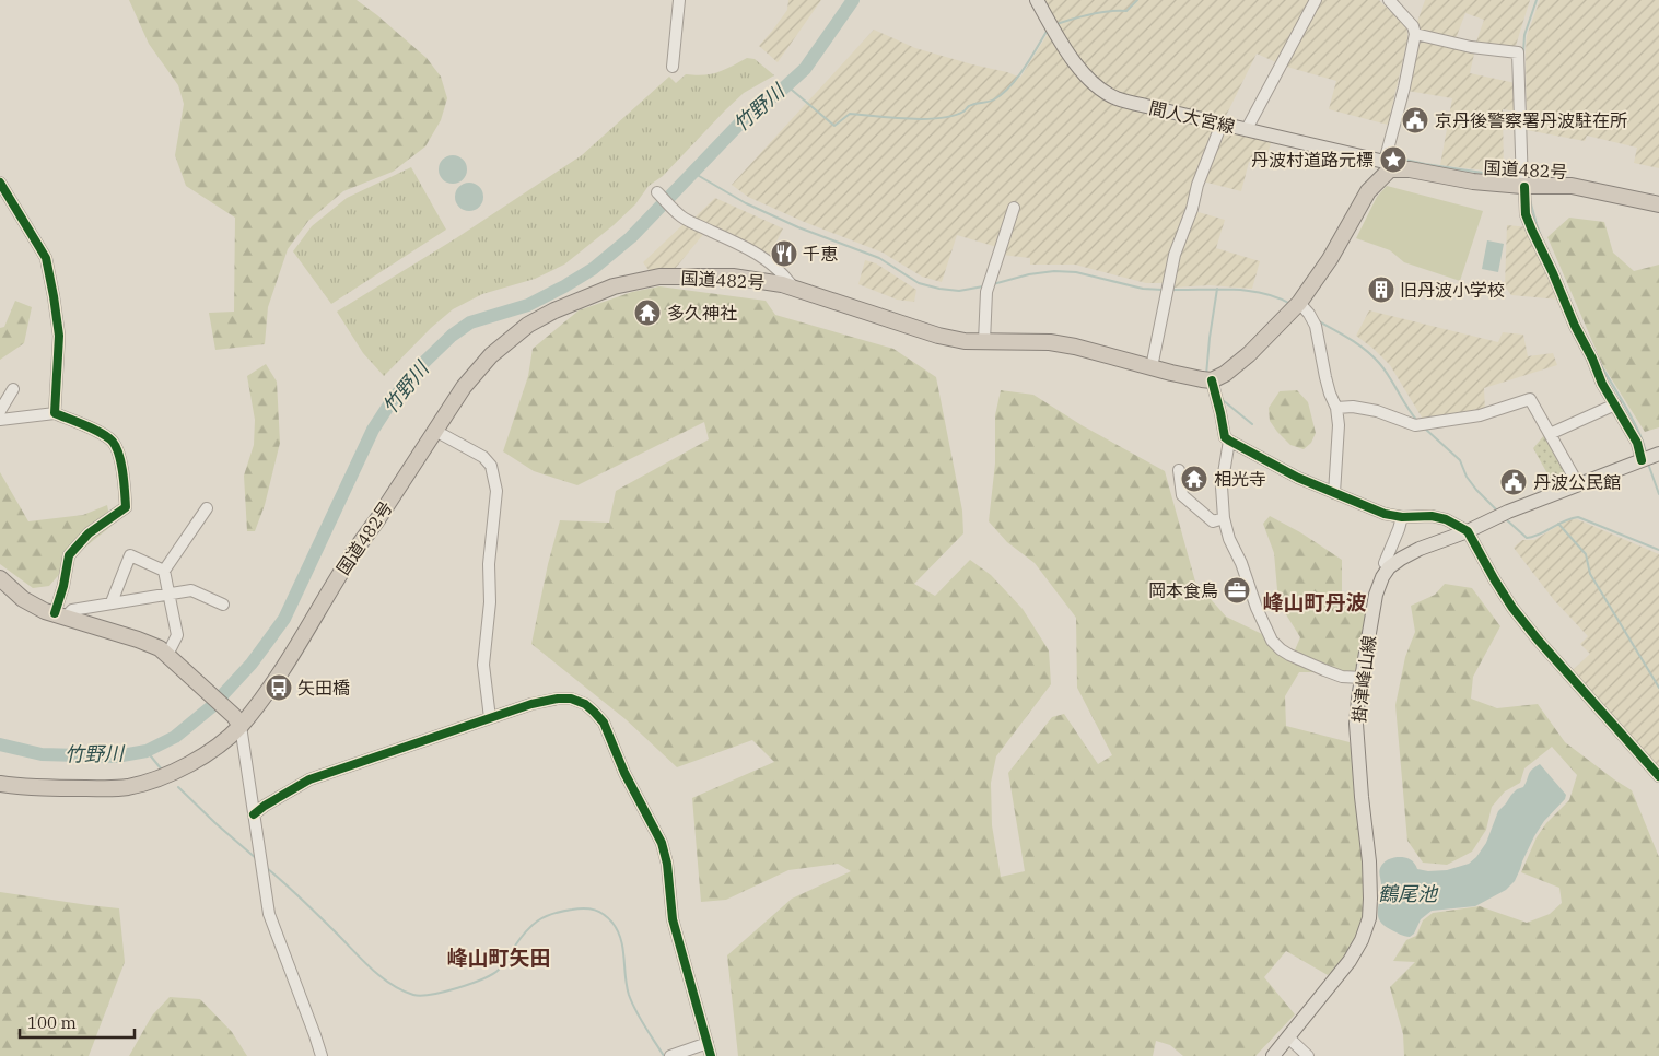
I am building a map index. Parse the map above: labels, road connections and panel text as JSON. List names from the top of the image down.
{
  "streets": {
    "highway": ["国道482号"],
    "main road": ["間人大宮線", "掛津峰山線"]
  },
  "crossings": [
    ["間人大宮線", "国道482号"]
  ],
  "districts": ["峰山町丹波", "峰山町矢田"],
  "water": ["竹野川", "鶴尾池"],
  "places": {
    "public building": ["京丹後警察署丹波駐在所", "丹波公民館"],
    "place": ["丹波村道路元標"],
    "restaurant": ["千恵"],
    "building": ["旧丹波小学校"],
    "temple": ["多久神社", "相光寺"],
    "office": ["岡本食鳥"],
    "bus stop": ["矢田橋"]
  },
  "scale_bar": "100 m"
}
